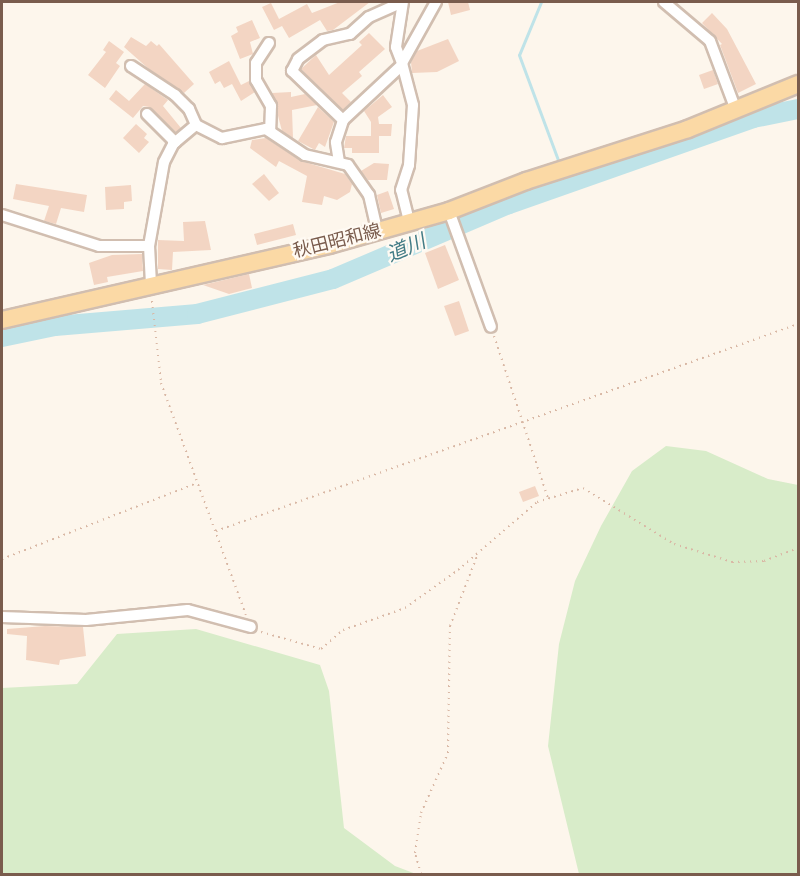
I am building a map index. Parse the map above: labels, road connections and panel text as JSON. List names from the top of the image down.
{
  "streets": {
    "main road": ["秋田昭和線"]
  },
  "water": ["道川"]
}
